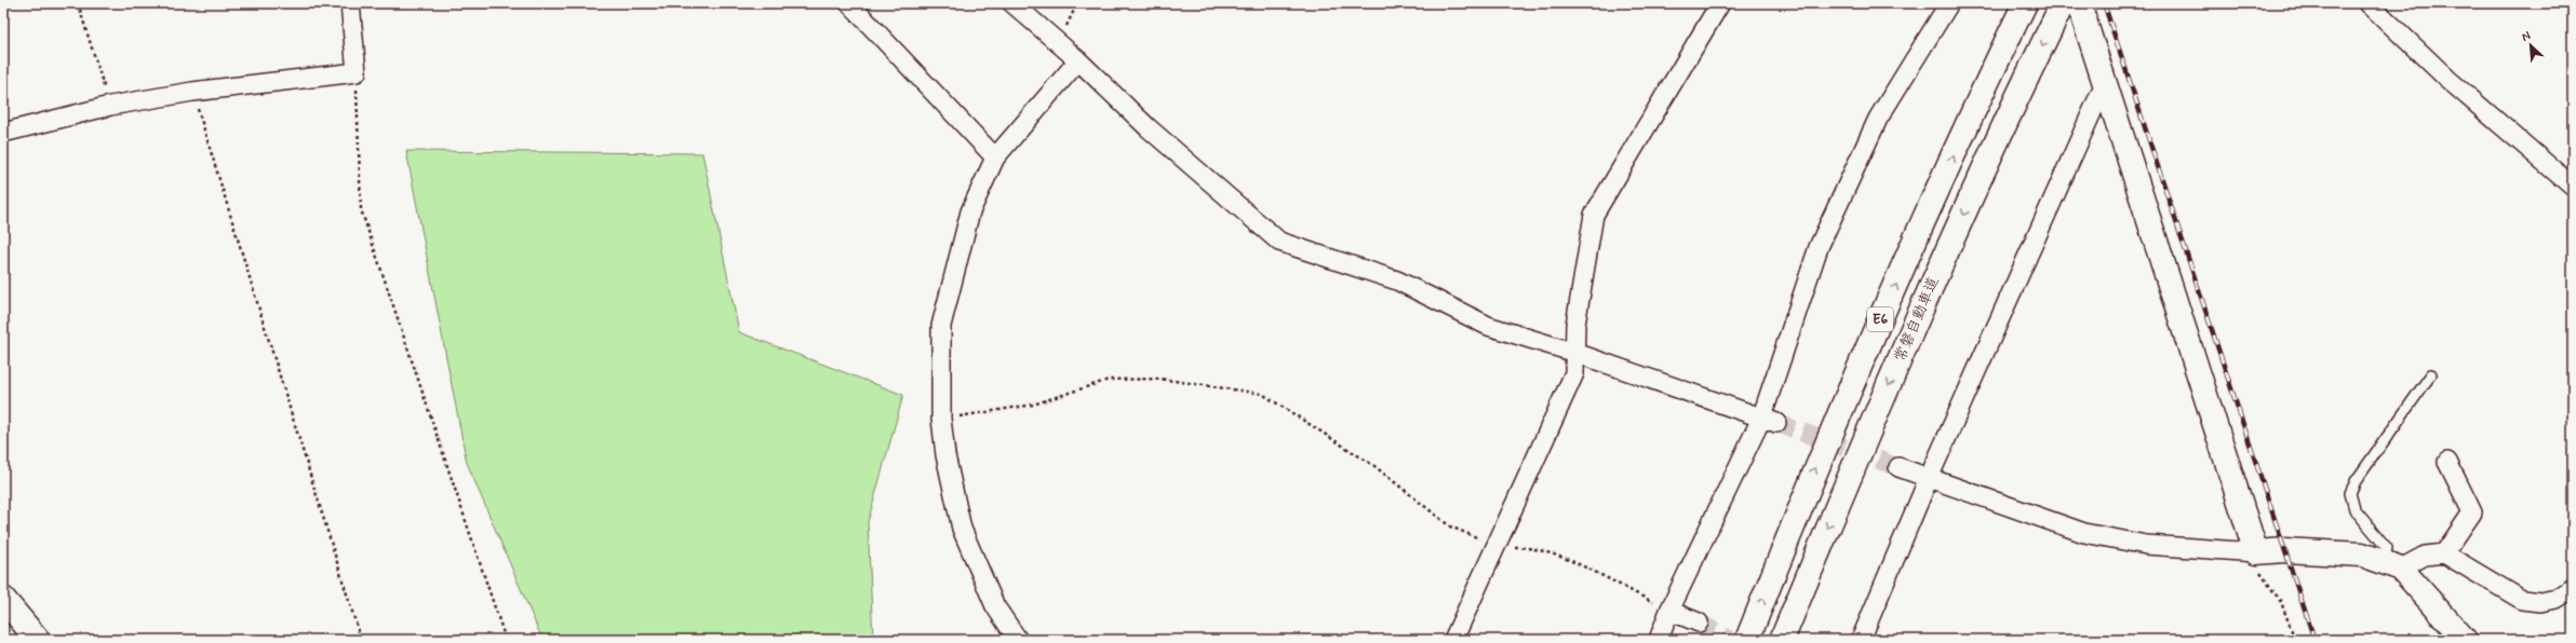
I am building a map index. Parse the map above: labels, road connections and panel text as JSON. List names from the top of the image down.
{
  "streets": {
    "main road": ["E6", "常磐自動車道"]
  },
  "north": "top left"
}
